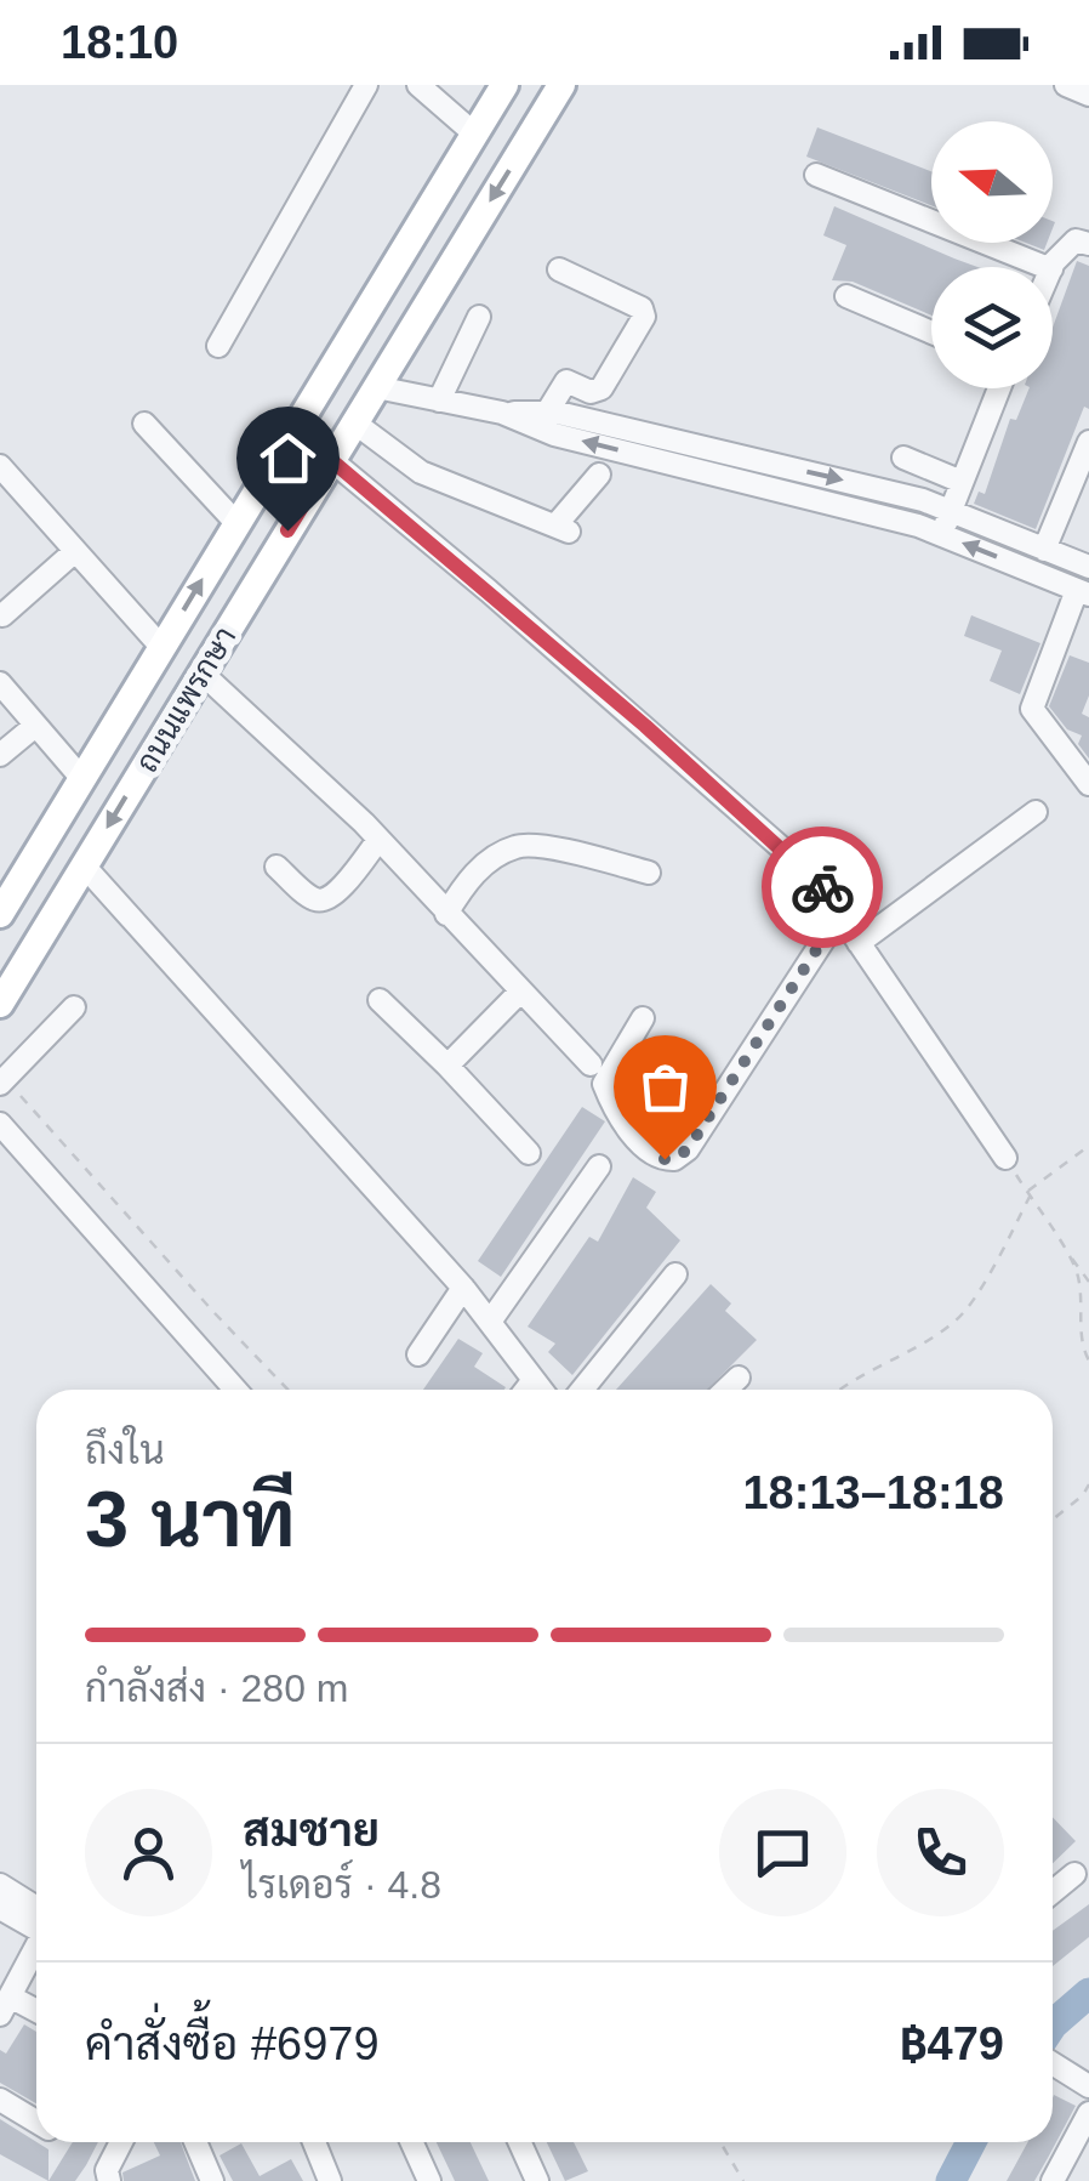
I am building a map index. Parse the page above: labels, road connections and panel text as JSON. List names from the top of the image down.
{
  "streets": {
    "main road": ["ถนนแพรกษา"]
  },
  "north": "left",
  "page": {
    "status": "18:10",
    "heading": ["3 นาที", "ถึงใน", "18:13–18:18"],
    "panel": [
      "สมชาย",
      "ไรเดอร์ · 4.8",
      "คำสั่งซื้อ #6979",
      "฿479"
    ],
    "bar": "กำลังส่ง · 280 m"
  }
}
